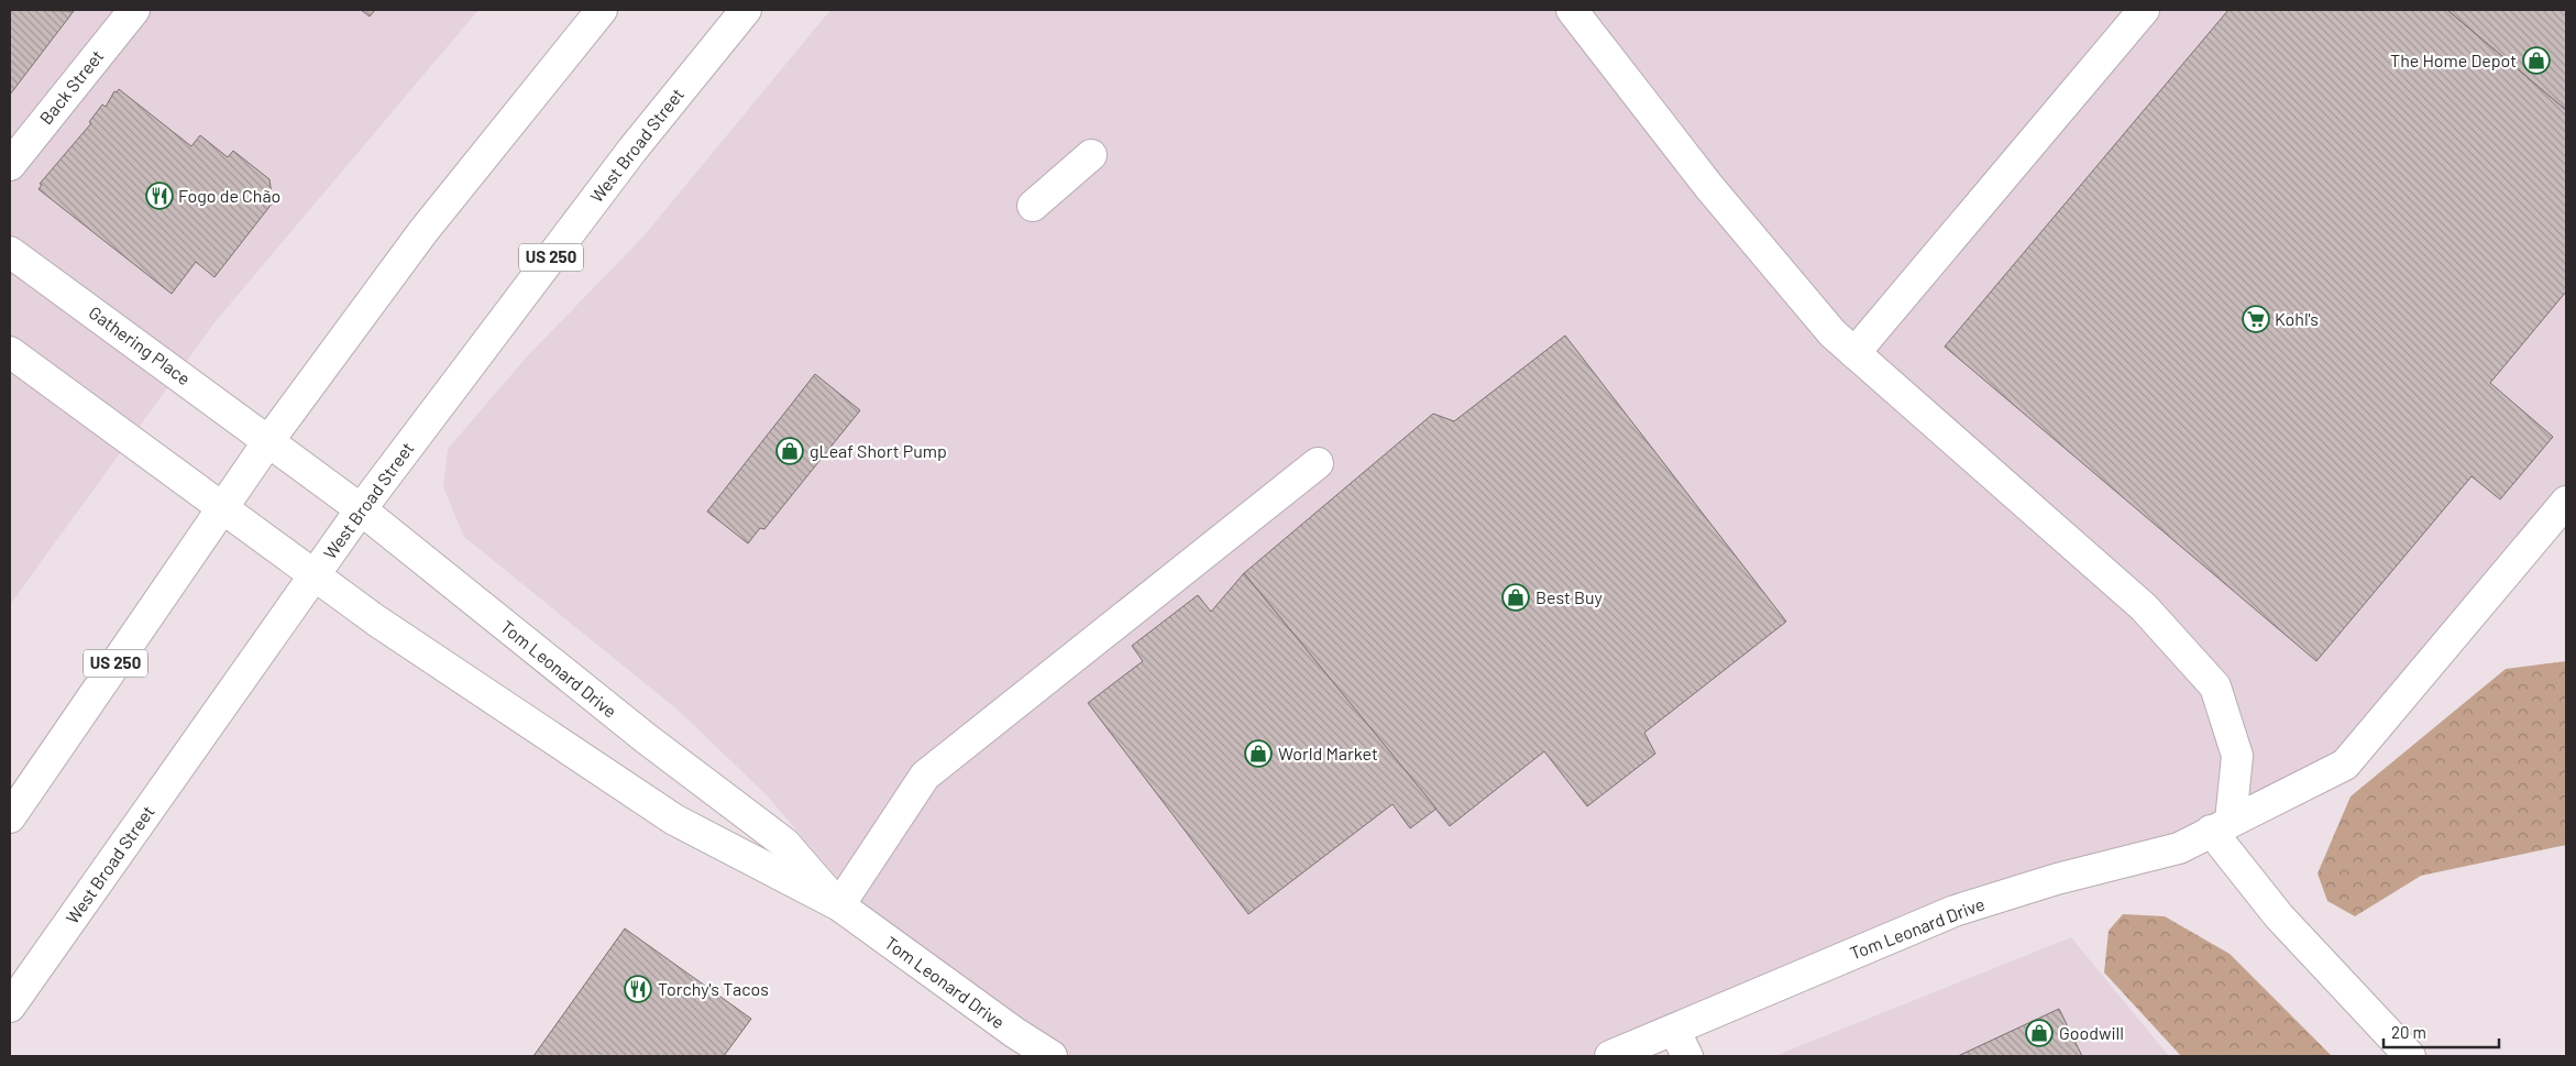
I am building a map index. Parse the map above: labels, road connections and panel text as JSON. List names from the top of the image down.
{
  "streets": {
    "street": [
      "Back Street",
      "West Broad Street",
      "US 250",
      "Gathering Place",
      "Tom Leonard Drive"
    ]
  },
  "crossings": [
    ["West Broad Street", "Tom Leonard Drive"],
    ["US 250", "Gathering Place"],
    ["US 250", "Tom Leonard Drive"],
    ["Gathering Place", "Tom Leonard Drive"]
  ],
  "places": {
    "shop": [
      "The Home Depot",
      "gLeaf Short Pump",
      "Best Buy",
      "World Market",
      "Goodwill"
    ],
    "restaurant": ["Fogo de Chão", "Torchy's Tacos"],
    "supermarket": ["Kohl's"]
  },
  "scale_bar": "20 m"
}
